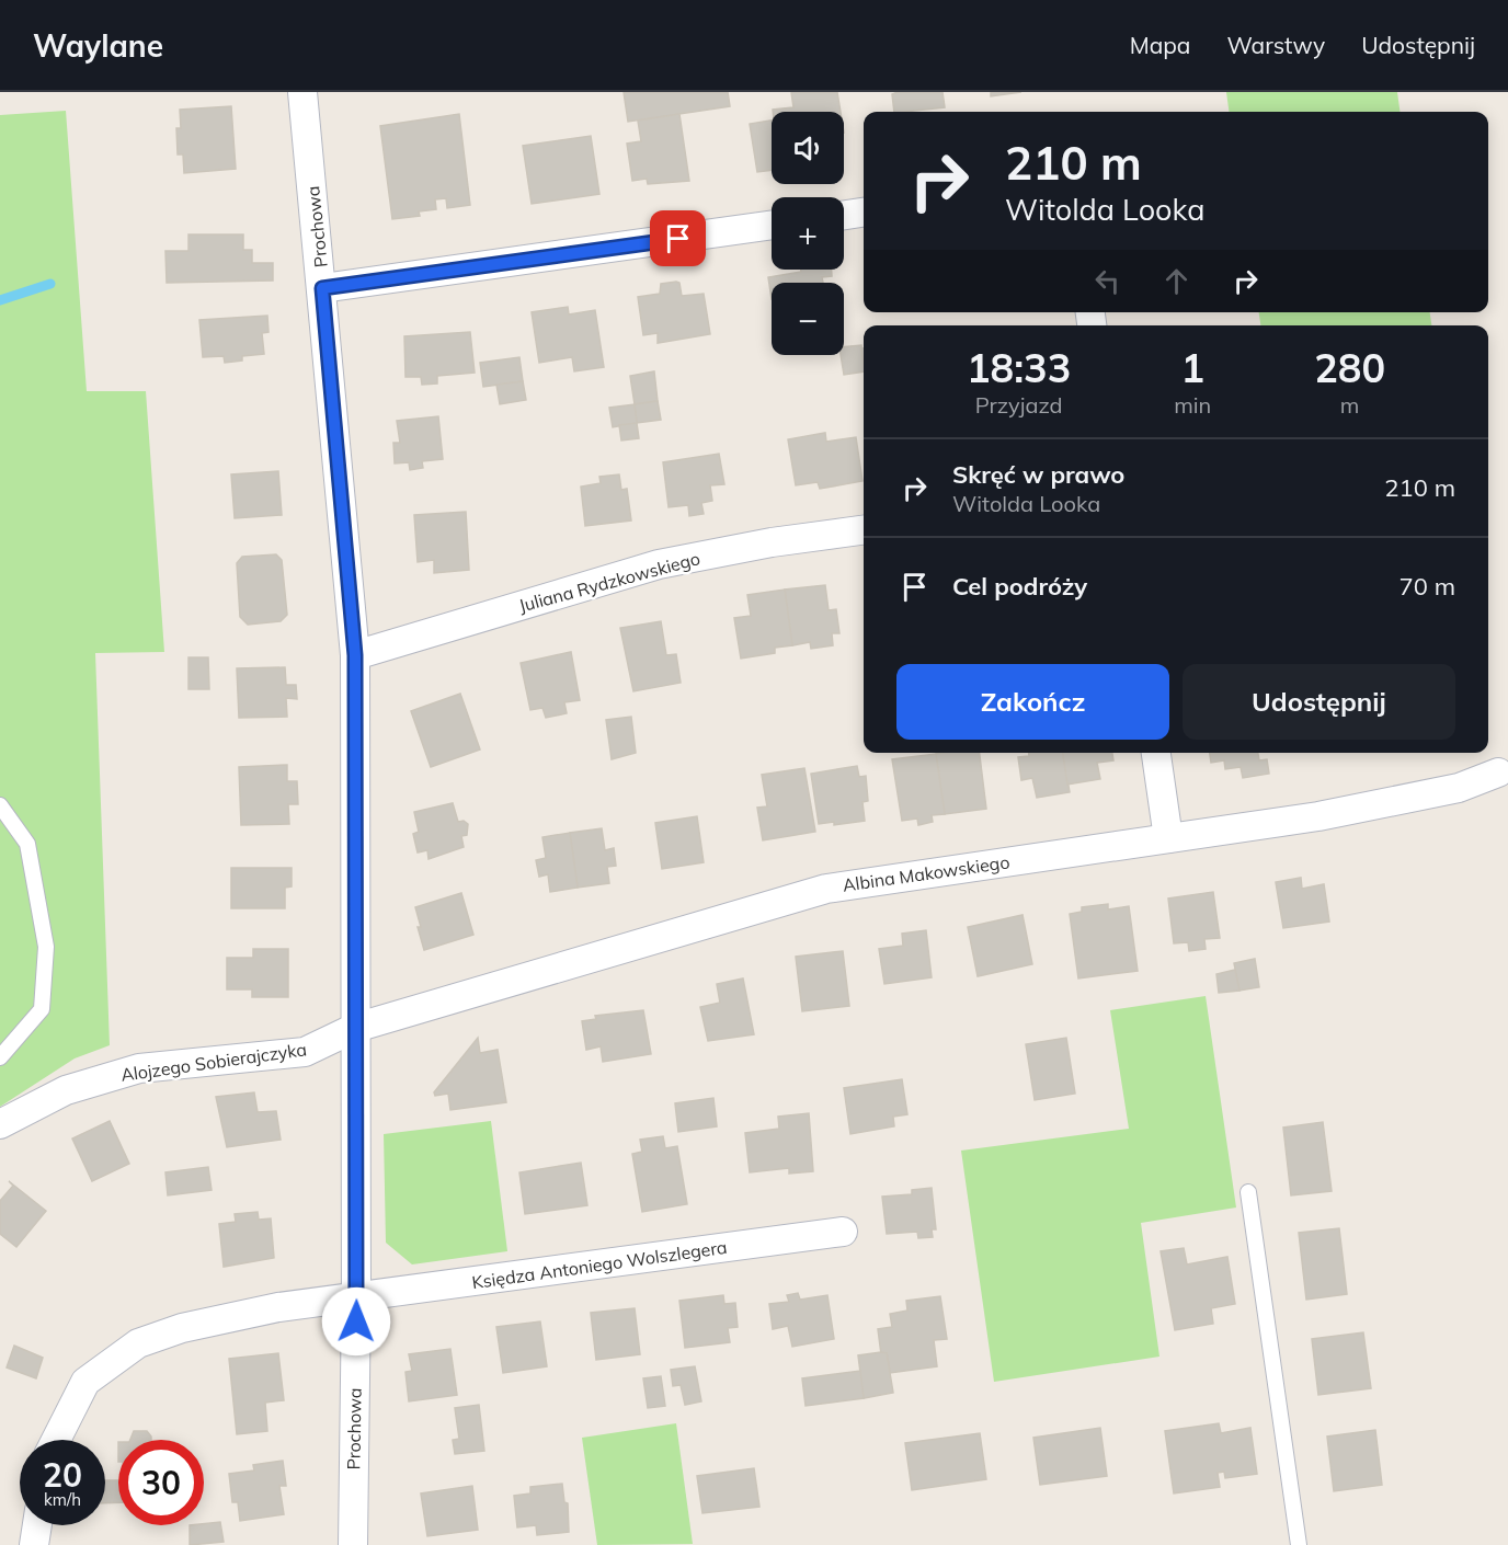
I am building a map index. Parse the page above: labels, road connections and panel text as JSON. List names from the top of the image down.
{
  "streets": {
    "street": [
      "Prochowa",
      "Juliana Rydzkowskiego",
      "Albina Makowskiego",
      "Alojzego Sobierajczyka",
      "Księdza Antoniego Wolszlegera"
    ]
  },
  "crossings": [
    ["Prochowa", "Juliana Rydzkowskiego"],
    ["Prochowa", "Albina Makowskiego"],
    ["Prochowa", "Alojzego Sobierajczyka"],
    ["Prochowa", "Księdza Antoniego Wolszlegera"],
    ["Albina Makowskiego", "Alojzego Sobierajczyka"]
  ],
  "page": {
    "header": "Waylane",
    "nav": ["Mapa", "Warstwy", "Udostępnij"],
    "map_buttons": ["+", "−"],
    "turn": ["210 m", "Witolda Looka"],
    "eta": [
      "18:33",
      "Przyjazd",
      "1",
      "min",
      "280",
      "m"
    ],
    "list": [
      {
        "name": "Skręć w prawo",
        "note": "Witolda Looka",
        "value": "210 m"
      },
      {
        "name": "Cel podróży",
        "value": "70 m"
      }
    ],
    "buttons": ["Zakończ", "Udostępnij"],
    "speed": "20 km/h",
    "limit": "30"
  }
}
